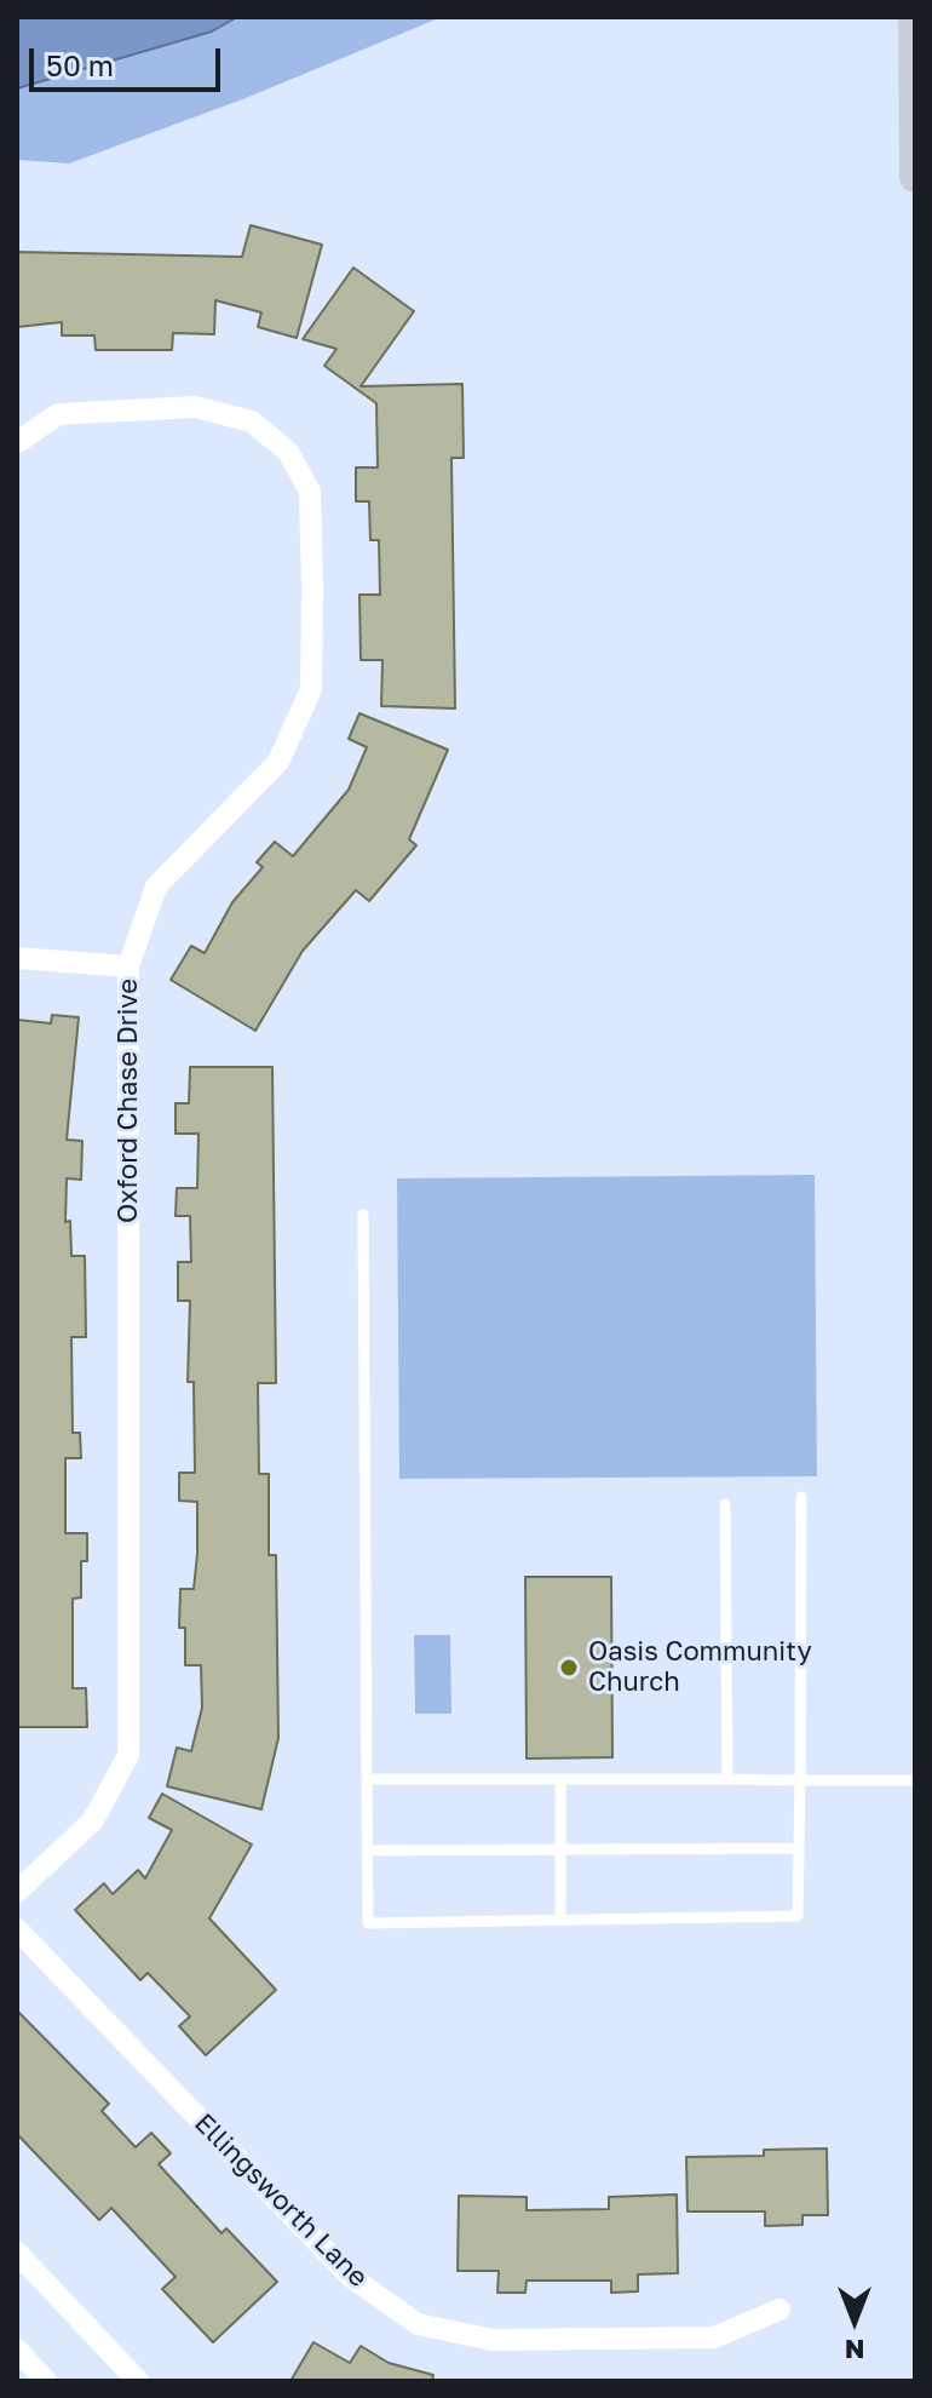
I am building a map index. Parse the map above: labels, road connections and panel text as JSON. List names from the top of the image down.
{
  "streets": {
    "street": ["Oxford Chase Drive", "Ellingsworth Lane"]
  },
  "places": ["Oasis Community Church"],
  "scale_bar": "50 m",
  "north": "bottom"
}
